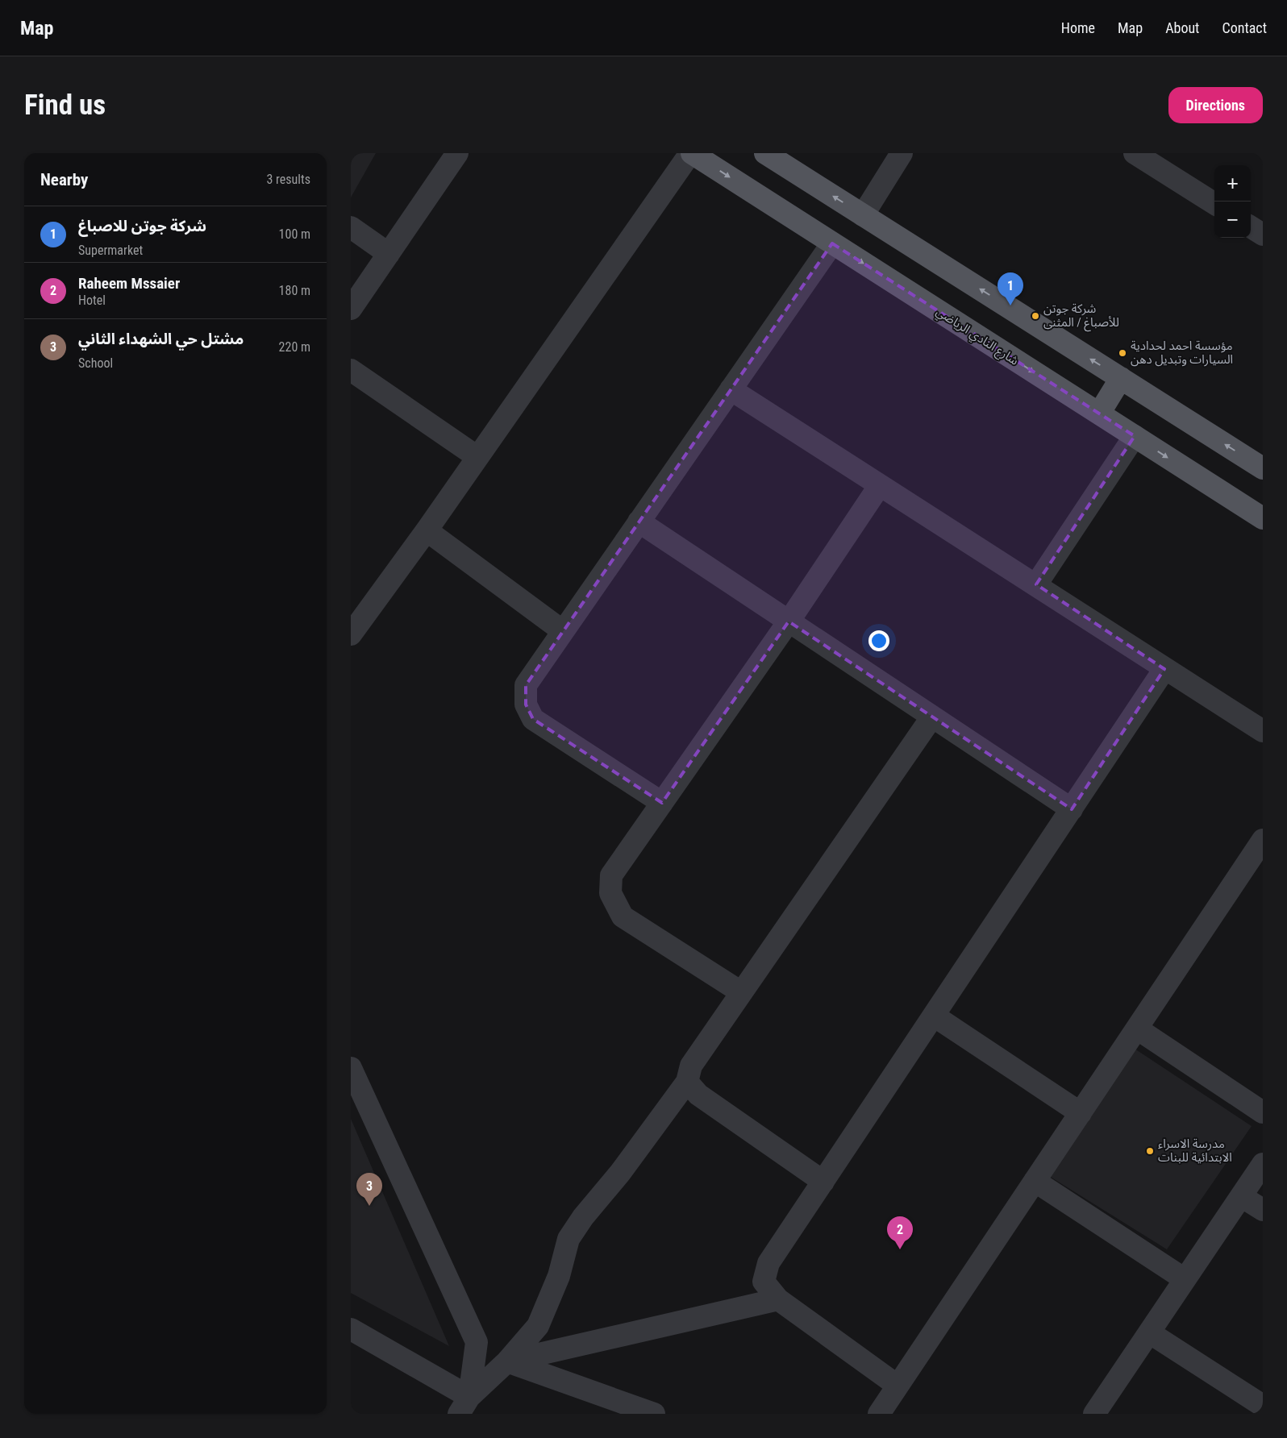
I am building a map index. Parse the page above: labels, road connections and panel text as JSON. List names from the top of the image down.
{
  "streets": {
    "main road": ["شارع النادي الرياضي"]
  },
  "places": ["شركة جوتن للأصباغ / المثنى", "مؤسسة احمد لحدادية السيارات وتبديل دهن", "مدرسة الاسراء الابتدائية للبنات"],
  "page": {
    "header": "Map",
    "nav": [
      "Home",
      "Map",
      "About",
      "Contact"
    ],
    "buttons": "Directions",
    "title": "Find us",
    "heading": ["Nearby", "3 results"],
    "map_buttons": ["+", "−"],
    "list": [
      {
        "mark": "1",
        "name": "شركة جوتن للاصباغ",
        "note": "Supermarket",
        "value": "100 m"
      },
      {
        "mark": "2",
        "name": "Raheem Mssaier",
        "note": "Hotel",
        "value": "180 m"
      },
      {
        "mark": "3",
        "name": "مشتل حي الشهداء الثاني",
        "note": "School",
        "value": "220 m"
      }
    ],
    "pins": ["1", "3", "2"]
  }
}
